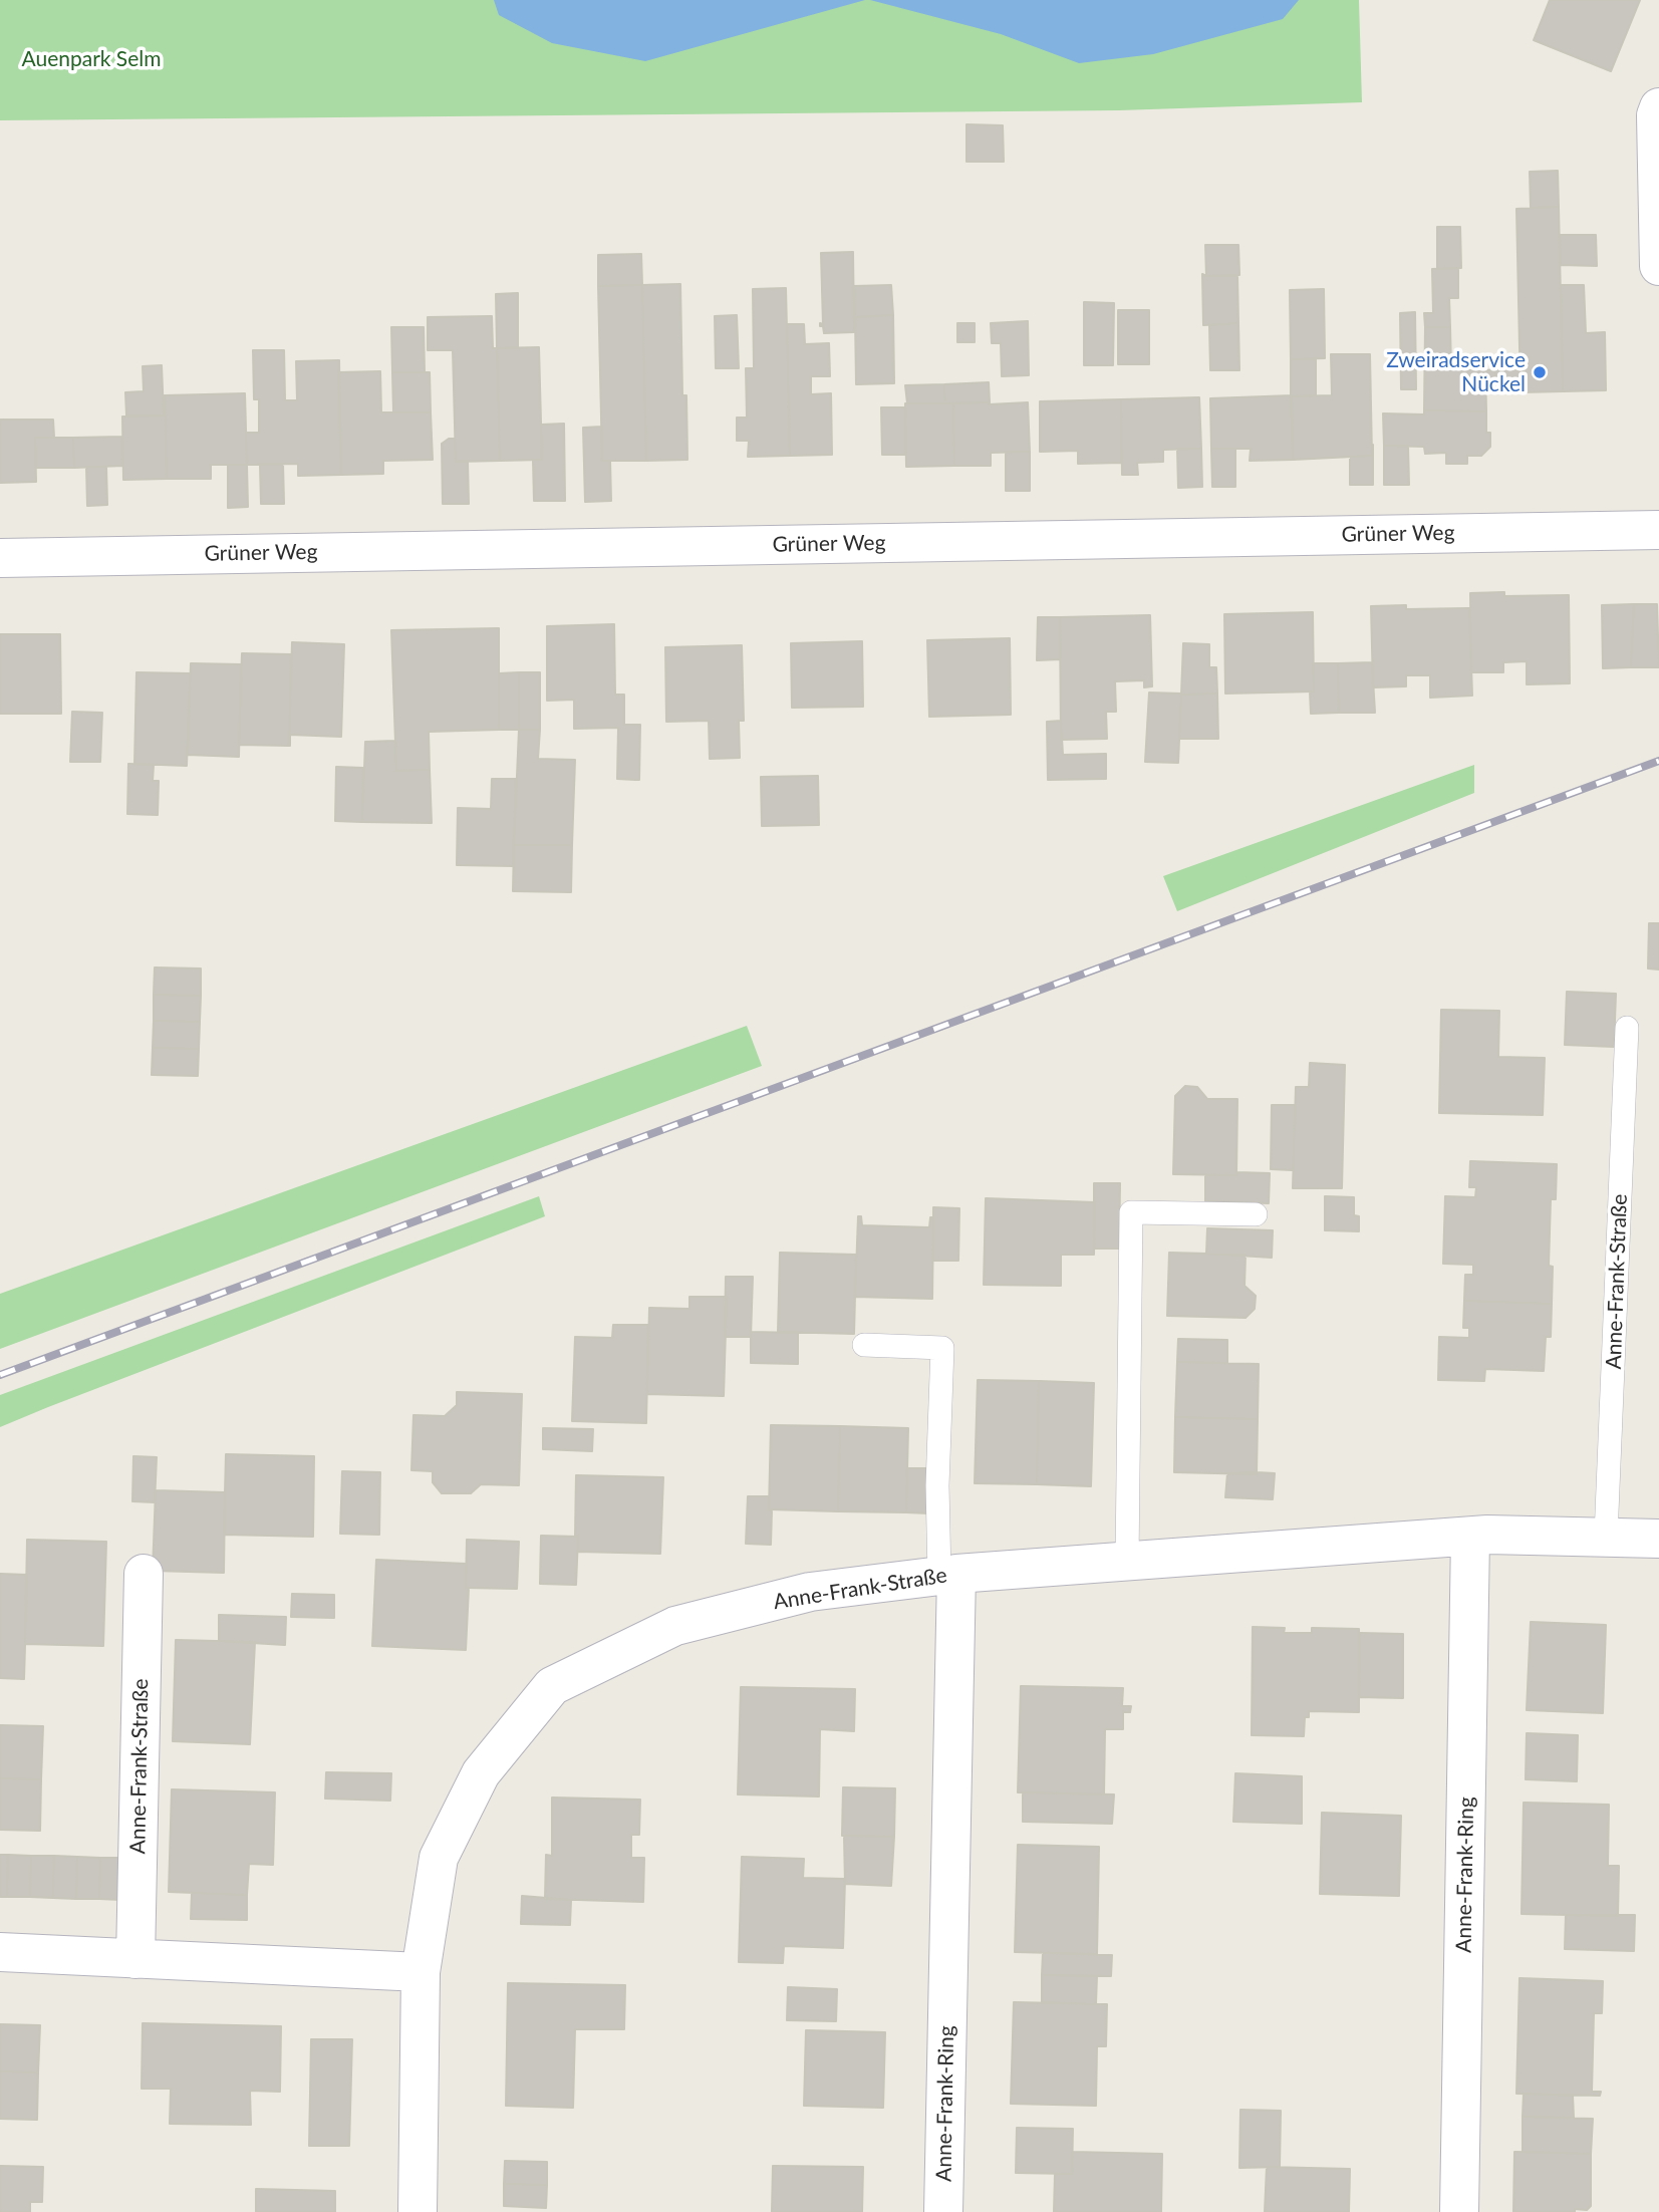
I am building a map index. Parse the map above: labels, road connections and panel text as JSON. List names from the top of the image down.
{
  "streets": {
    "street": ["Grüner Weg", "Anne-Frank-Straße", "Anne-Frank-Ring"]
  },
  "crossings": [
    ["Anne-Frank-Straße", "Anne-Frank-Ring"]
  ],
  "parks": ["Auenpark Selm"],
  "places": ["Zweiradservice Nückel"]
}
